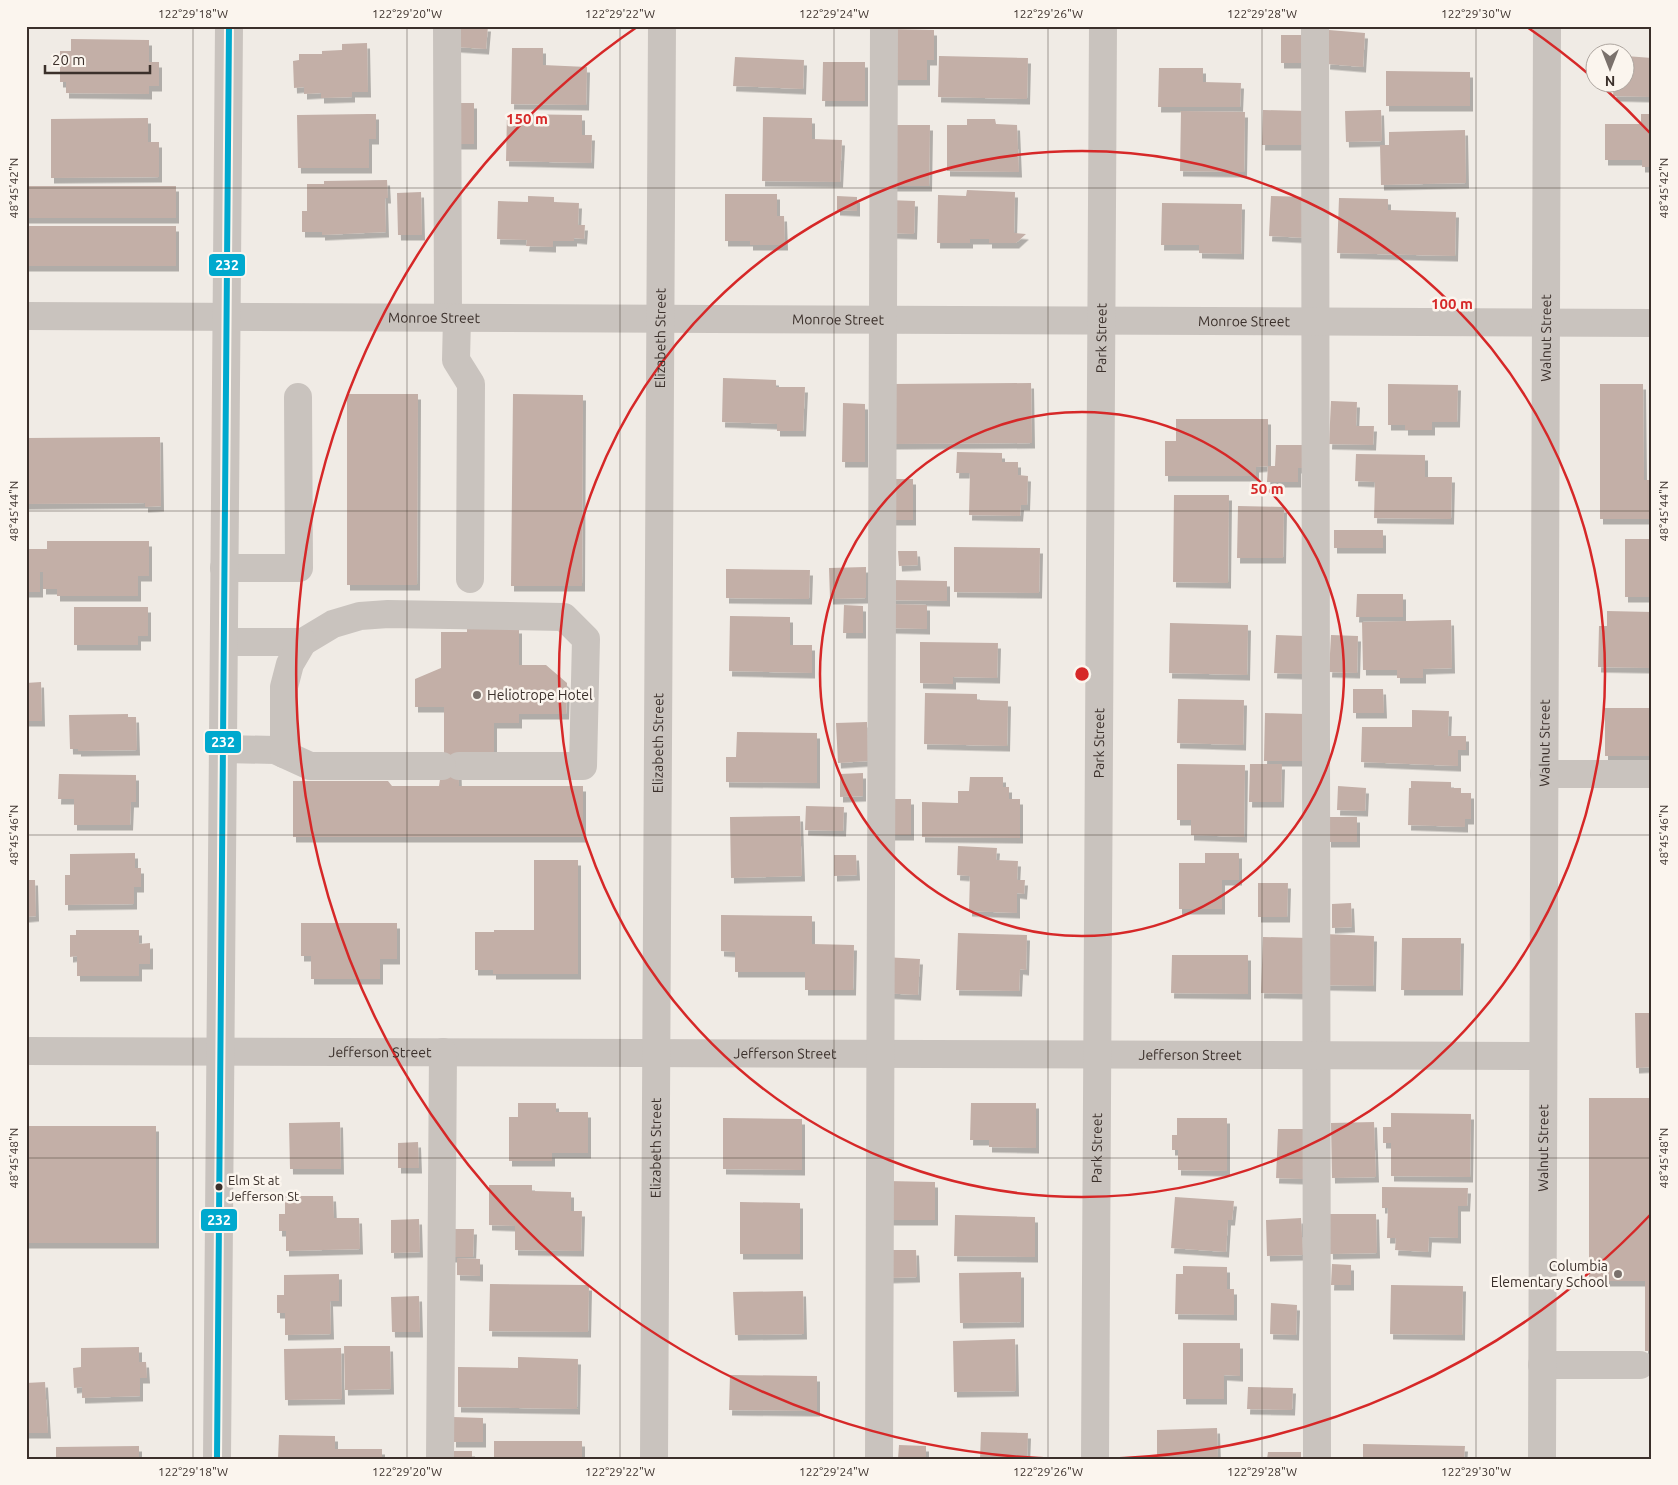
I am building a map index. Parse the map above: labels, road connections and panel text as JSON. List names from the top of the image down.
{
  "streets": {
    "street": [
      "Monroe Street",
      "Elizabeth Street",
      "Park Street",
      "Walnut Street",
      "Jefferson Street"
    ]
  },
  "crossings": [
    ["Monroe Street", "Elizabeth Street"],
    ["Monroe Street", "Park Street"],
    ["Monroe Street", "Walnut Street"],
    ["Elizabeth Street", "Jefferson Street"],
    ["Park Street", "Jefferson Street"],
    ["Walnut Street", "Jefferson Street"]
  ],
  "places": ["Heliotrope Hotel", "Elm St at Jefferson St", "Columbia Elementary School"],
  "lines": ["transit line 232"],
  "scale_bar": "20 m",
  "north": "bottom",
  "coordinates": [
    "122°29'18\"W",
    "122°29'20\"W",
    "122°29'22\"W",
    "122°29'24\"W",
    "122°29'26\"W",
    "122°29'28\"W",
    "122°29'30\"W",
    "48°45'42\"N",
    "48°45'44\"N",
    "48°45'46\"N",
    "48°45'48\"N"
  ],
  "rings": ["150 m", "100 m", "50 m"]
}
